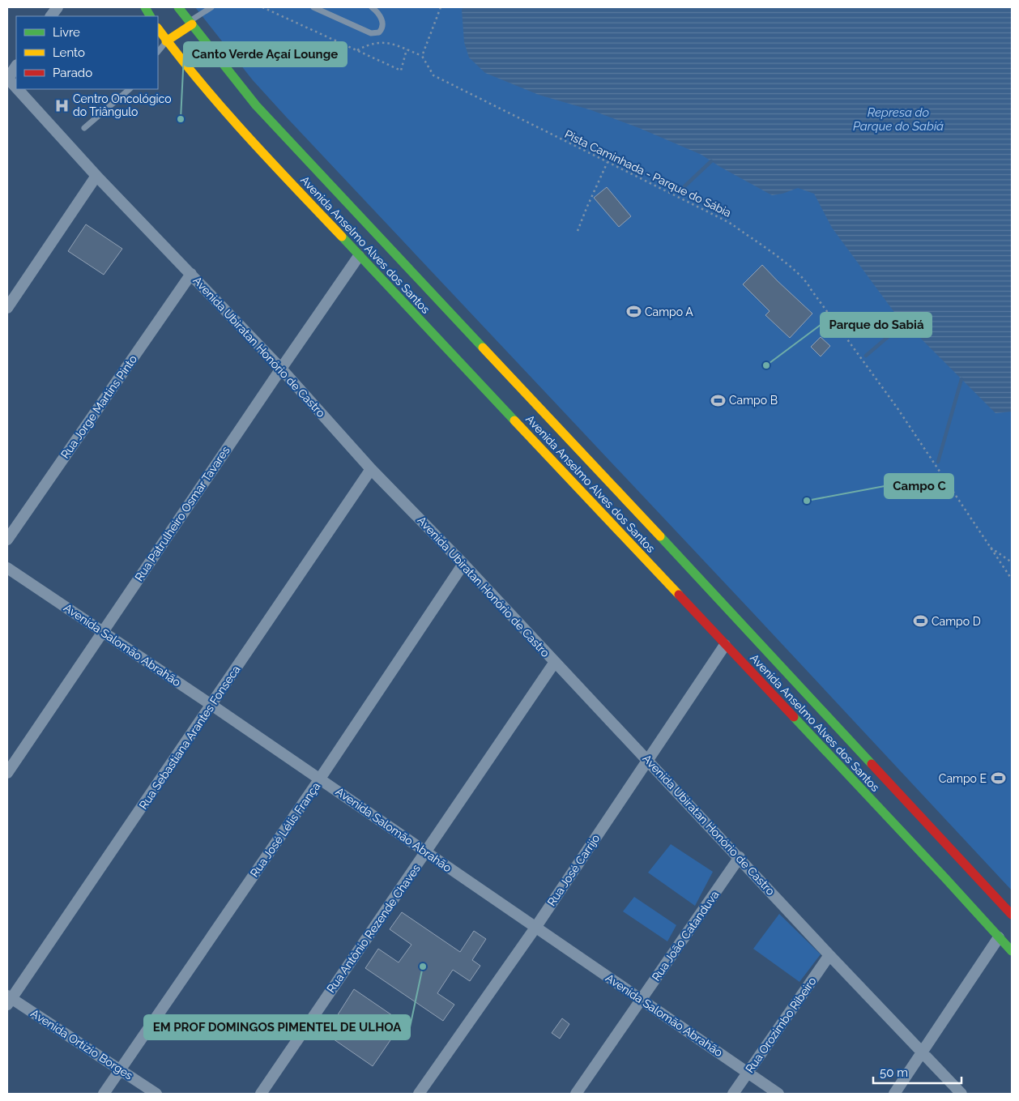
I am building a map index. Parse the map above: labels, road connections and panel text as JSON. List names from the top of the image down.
{
  "streets": {
    "main road": ["Avenida Anselmo Alves dos Santos"],
    "street": [
      "Avenida Ubiratan Honório de Castro",
      "Rua Jorge Martins Pinto",
      "Rua Patrulheiro Osmar Tavares",
      "Avenida Salomão Abrahão",
      "Rua Sebastiana Arantes Fonseca",
      "Rua José Lélis França",
      "Rua José Carrijo",
      "Rua Antônio Rezende Chaves",
      "Rua João Catanduva",
      "Rua Orozimbo Ribeiro",
      "Avenida Ortízio Borges"
    ],
    "path": ["Pista Caminhada - Parque do Sábia"]
  },
  "crossings": [
    ["Avenida Anselmo Alves dos Santos", "Rua Patrulheiro Osmar Tavares"],
    ["Avenida Anselmo Alves dos Santos", "Rua José Carrijo"],
    ["Avenida Ubiratan Honório de Castro", "Rua Jorge Martins Pinto"],
    ["Avenida Ubiratan Honório de Castro", "Rua Patrulheiro Osmar Tavares"],
    ["Avenida Ubiratan Honório de Castro", "Rua Sebastiana Arantes Fonseca"],
    ["Avenida Ubiratan Honório de Castro", "Rua José Lélis França"],
    ["Avenida Ubiratan Honório de Castro", "Rua José Carrijo"],
    ["Avenida Ubiratan Honório de Castro", "Rua Antônio Rezende Chaves"],
    ["Avenida Ubiratan Honório de Castro", "Rua João Catanduva"],
    ["Avenida Ubiratan Honório de Castro", "Rua Orozimbo Ribeiro"],
    ["Rua Patrulheiro Osmar Tavares", "Avenida Salomão Abrahão"],
    ["Avenida Salomão Abrahão", "Rua Sebastiana Arantes Fonseca"],
    ["Avenida Salomão Abrahão", "Rua José Lélis França"],
    ["Avenida Salomão Abrahão", "Rua José Carrijo"],
    ["Avenida Salomão Abrahão", "Rua Antônio Rezende Chaves"],
    ["Avenida Salomão Abrahão", "Rua João Catanduva"],
    ["Avenida Salomão Abrahão", "Rua Orozimbo Ribeiro"],
    ["Rua Sebastiana Arantes Fonseca", "Avenida Ortízio Borges"],
    ["Rua José Lélis França", "Avenida Ortízio Borges"]
  ],
  "water": ["Represa do Parque do Sabiá"],
  "places": {
    "hospital": ["Centro Oncológico do Triângulo"],
    "other": [
      "Canto Verde Açaí Lounge",
      "Parque do Sabiá",
      "Campo C",
      "EM PROF DOMINGOS PIMENTEL DE ULHOA"
    ],
    "sports": [
      "Campo A",
      "Campo B",
      "Campo D",
      "Campo E"
    ]
  },
  "legend": ["Livre", "Lento", "Parado"],
  "scale_bar": "50 m"
}
